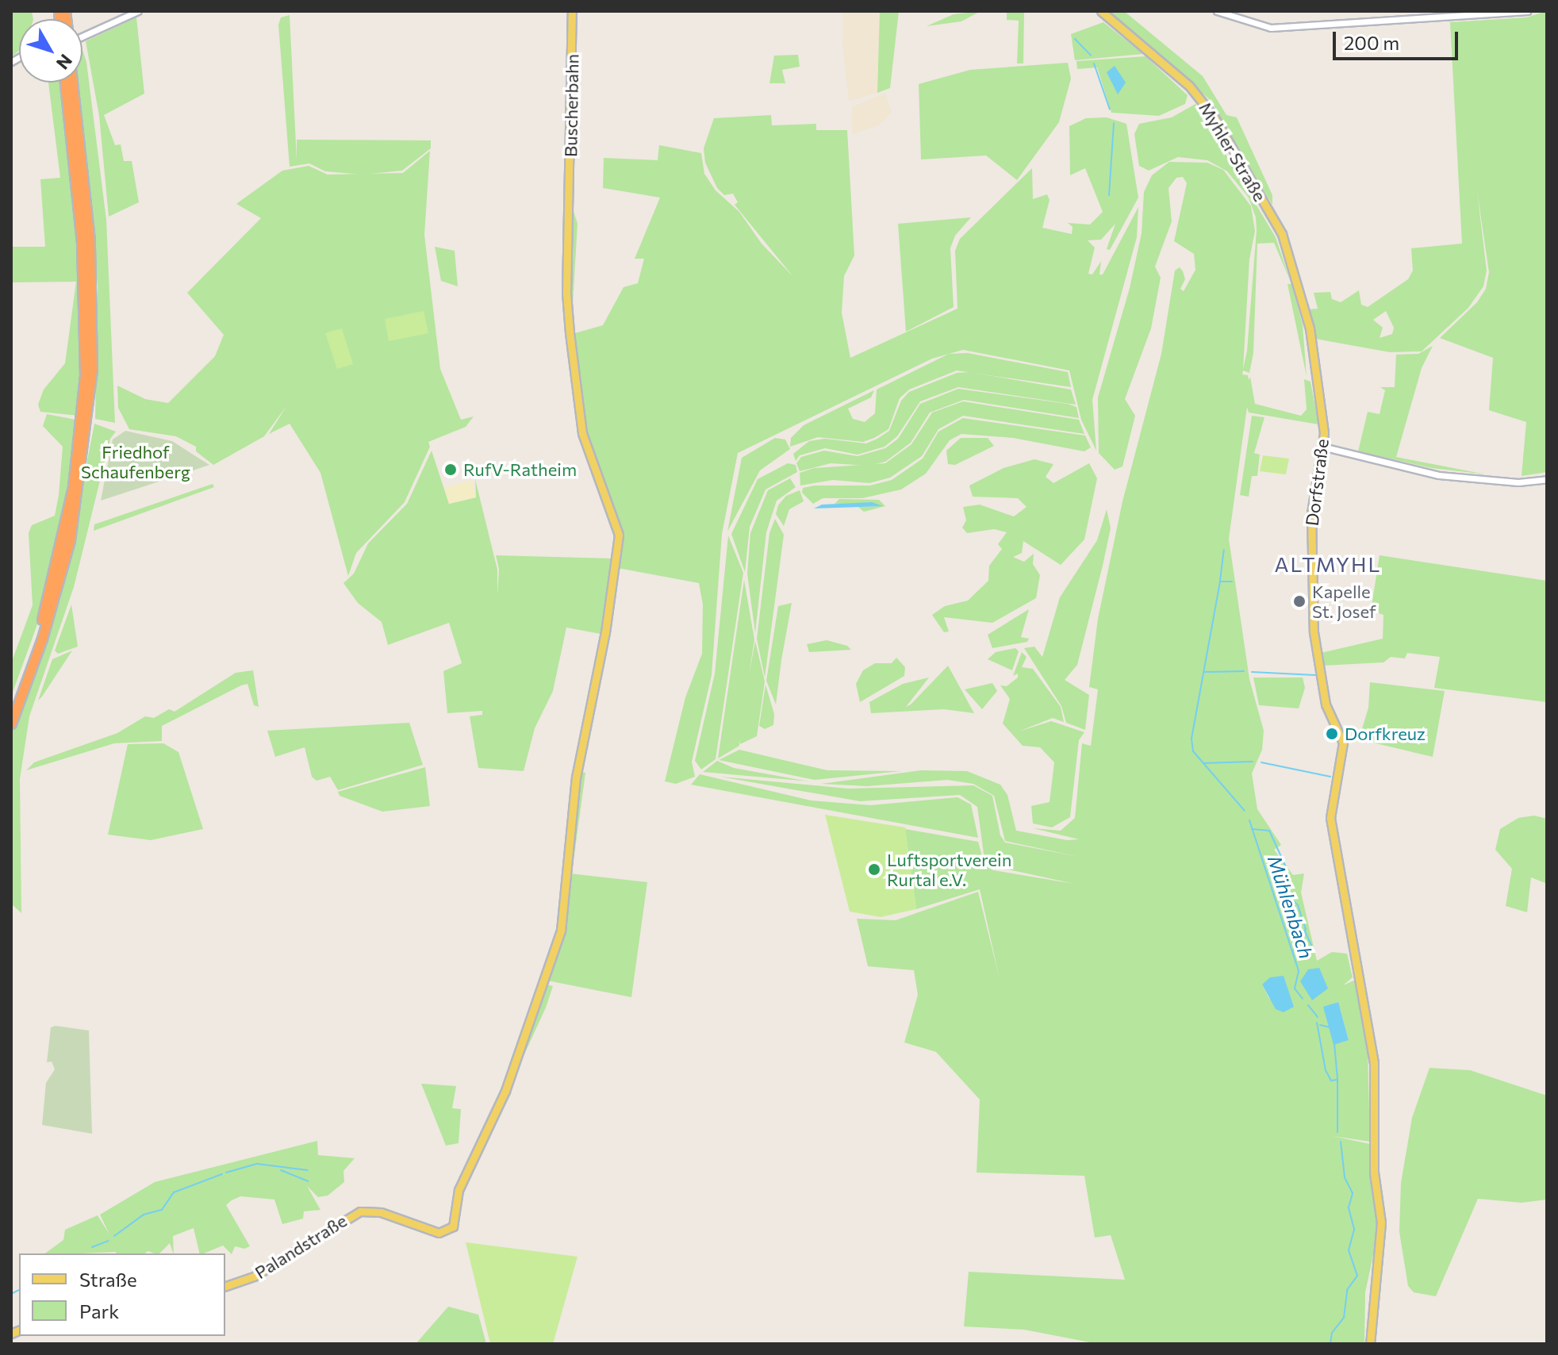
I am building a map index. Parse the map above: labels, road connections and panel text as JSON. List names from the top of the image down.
{
  "streets": {
    "main road": [
      "Buscherbahn",
      "Myhler Straße",
      "Dorfstraße",
      "Palandstraße"
    ]
  },
  "crossings": [
    ["Buscherbahn", "Palandstraße"],
    ["Myhler Straße", "Dorfstraße"]
  ],
  "districts": ["ALTMYHL"],
  "water": ["Mühlenbach"],
  "parks": ["Friedhof Schaufenberg"],
  "places": [
    "RufV-Ratheim",
    "Kapelle St. Josef",
    "Dorfkreuz",
    "Luftsportverein Rurtal e.V."
  ],
  "legend": ["Straße", "Park"],
  "scale_bar": "200 m",
  "north": "bottom right"
}
